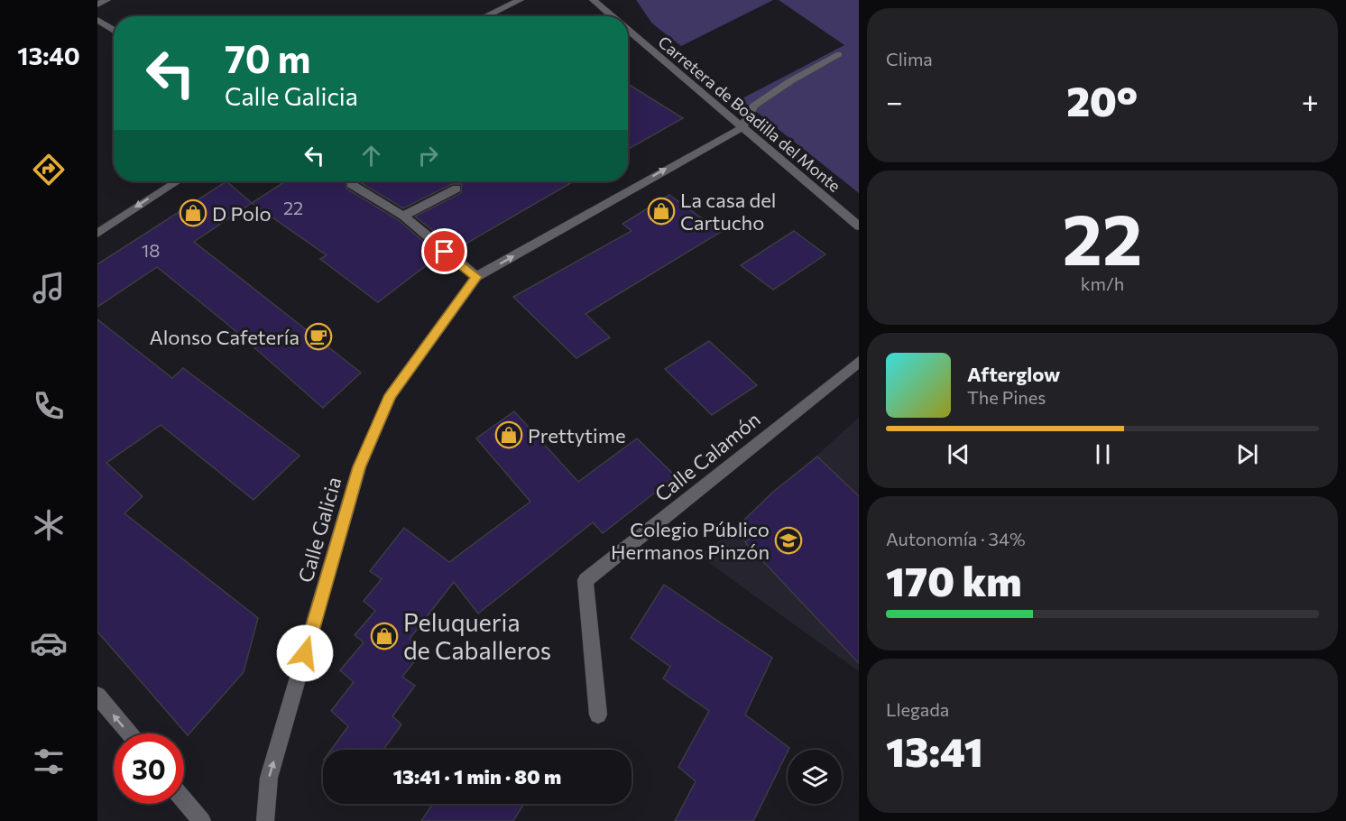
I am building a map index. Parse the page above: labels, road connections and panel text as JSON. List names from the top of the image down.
{
  "streets": {
    "street": ["Carretera de Boadilla del Monte", "Calle Calamón", "Calle Galicia"]
  },
  "crossings": [
    ["Carretera de Boadilla del Monte", "Calle Galicia"]
  ],
  "one_way": ["Calle Galicia"],
  "places": {
    "shop": [
      "La casa del Cartucho",
      "D Polo",
      "Prettytime",
      "Peluqueria de Caballeros"
    ],
    "cafe": ["Alonso Cafetería"],
    "school or university": ["Colegio Público Hermanos Pinzón"]
  },
  "house_numbers": ["22", "18"],
  "page": {
    "tabs": "13:40",
    "tile": [
      "Clima",
      ["22", "km/h"],
      ["Autonomía · 34%", "170 km"],
      ["Llegada", "13:41"]
    ],
    "turn": ["70 m", "Calle Galicia"],
    "heat": ["−", "20°", "+"],
    "song": ["Afterglow", "The Pines"],
    "limit": "30",
    "trip": "13:41 · 1 min · 80 m"
  }
}
